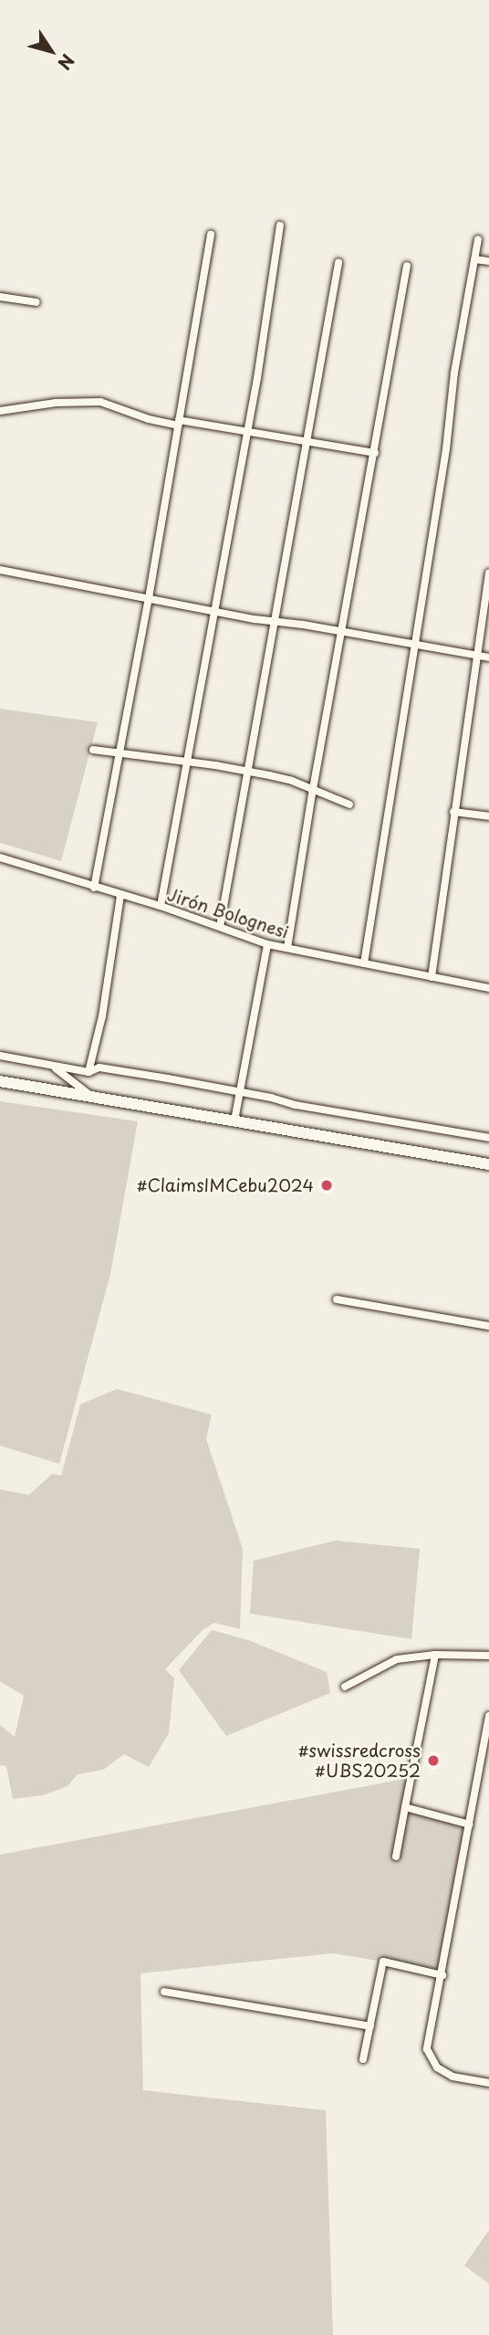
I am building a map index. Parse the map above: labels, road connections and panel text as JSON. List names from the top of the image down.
{
  "streets": {
    "street": ["Jirón Bolognesi"]
  },
  "places": ["#ClaimsIMCebu2024", "#swissredcross #UBS20252"],
  "north": "bottom right"
}
